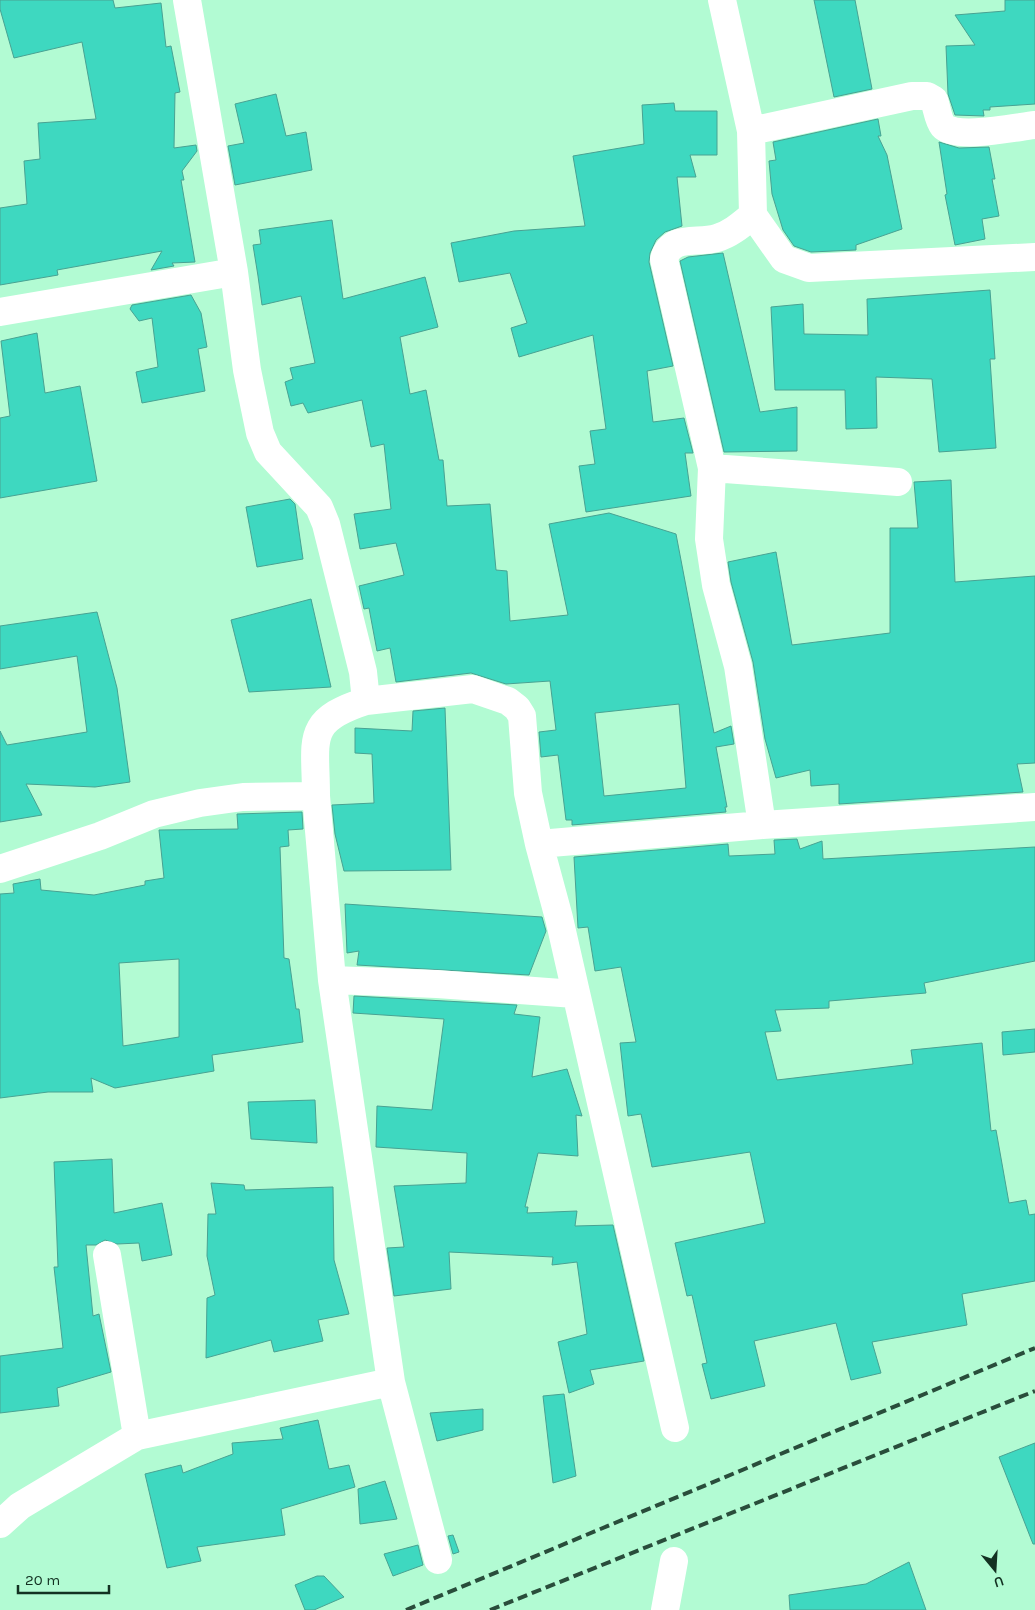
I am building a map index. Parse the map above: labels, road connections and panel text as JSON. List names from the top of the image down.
{
  "scale_bar": "20 m",
  "north": "bottom"
}
